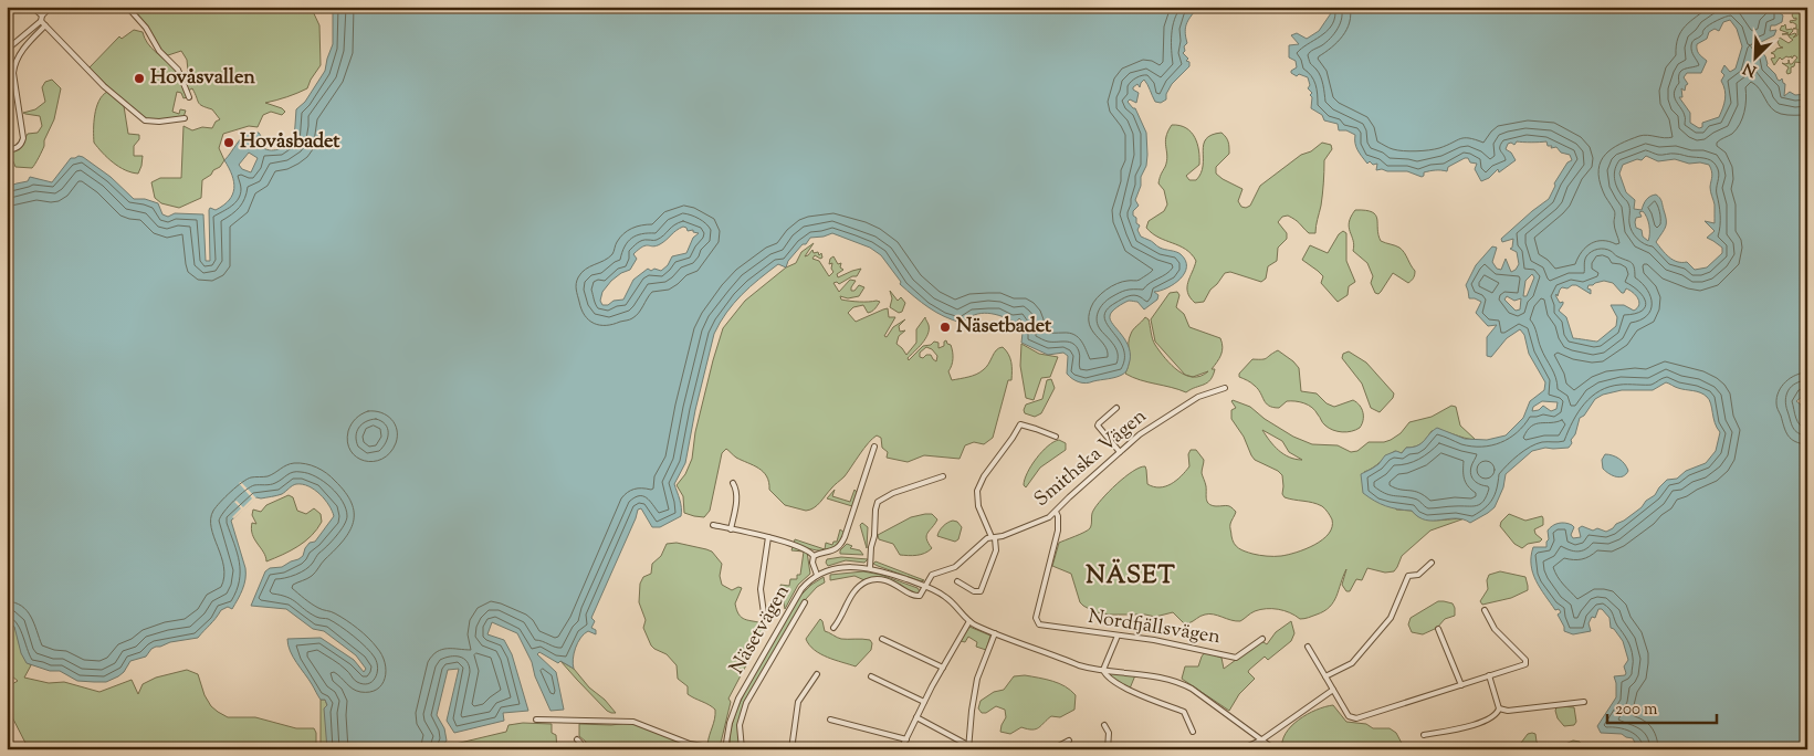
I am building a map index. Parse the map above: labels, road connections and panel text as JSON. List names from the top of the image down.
{
  "streets": {
    "street": ["Smithska Vägen", "Nordfjällsvägen", "Näsetvägen"]
  },
  "crossings": [
    ["Smithska Vägen", "Nordfjällsvägen"],
    ["Smithska Vägen", "Näsetvägen"]
  ],
  "districts": ["NÄSET"],
  "places": ["Hovåsvallen", "Hovåsbadet", "Näsetbadet"],
  "scale_bar": "200 m",
  "north": "bottom left"
}
